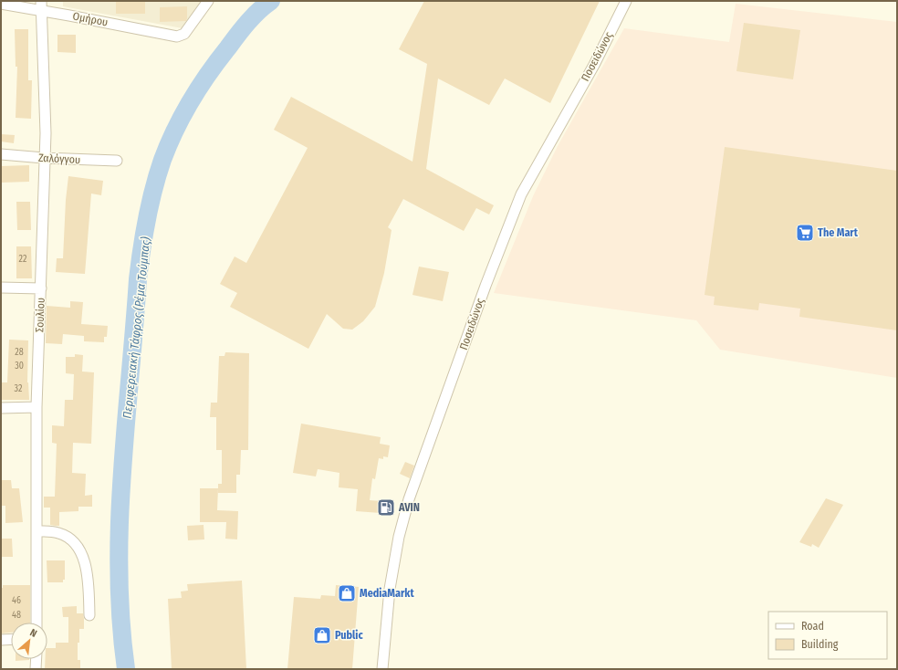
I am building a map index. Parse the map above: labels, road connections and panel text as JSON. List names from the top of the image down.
{
  "streets": {
    "street": [
      "Ομήρου",
      "Ποσειδώνος",
      "Ζαλόγγου",
      "Σουλίου"
    ]
  },
  "crossings": [
    ["Ομήρου", "Σουλίου"],
    ["Ζαλόγγου", "Σουλίου"]
  ],
  "water": ["Περιφερειακή Τάφρος (Ρέμα Τούμπας)"],
  "places": {
    "supermarket": ["The Mart"],
    "fuel station": ["AVIN"],
    "shop": ["MediaMarkt", "Public"]
  },
  "house_numbers": [
    "22",
    "28",
    "30",
    "32",
    "46",
    "48"
  ],
  "legend": ["Road", "Building"],
  "north": "top right"
}
